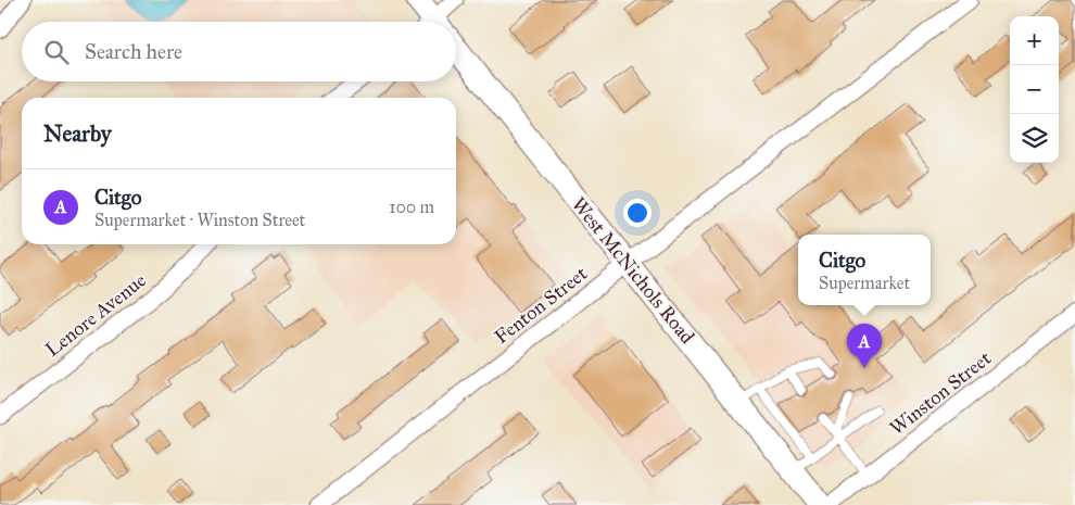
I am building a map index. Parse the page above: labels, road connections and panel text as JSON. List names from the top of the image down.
{
  "streets": {
    "main road": ["West McNichols Road"],
    "street": ["Fenton Street", "Lenore Avenue", "Winston Street"]
  },
  "crossings": [
    ["West McNichols Road", "Fenton Street"]
  ],
  "page": {
    "map_buttons": ["+", "−"],
    "search": "Search here",
    "heading": "Nearby",
    "list": [
      {
        "mark": "A",
        "name": "Citgo",
        "note": "Supermarket · Winston Street",
        "value": "100 m"
      }
    ],
    "popup": ["Citgo", "Supermarket"],
    "pins": "A"
  }
}
